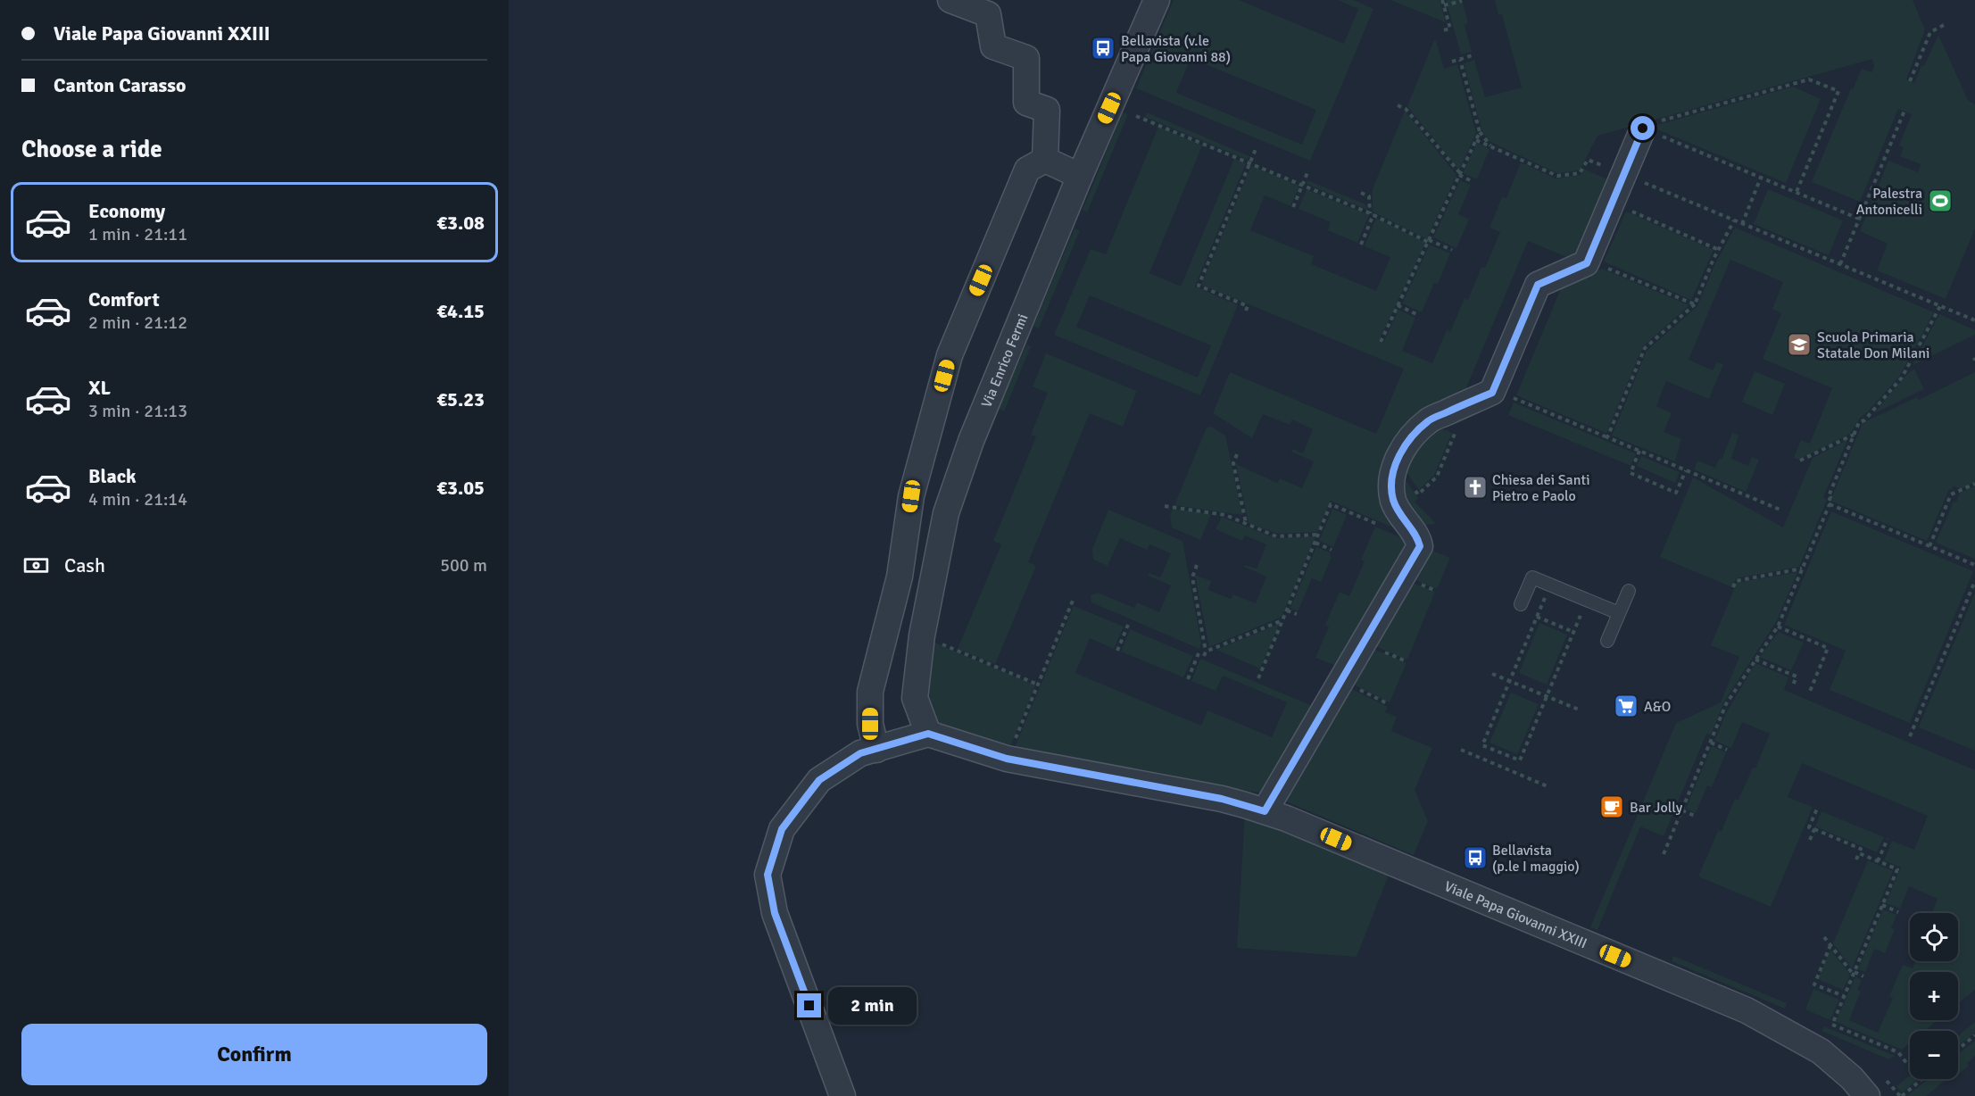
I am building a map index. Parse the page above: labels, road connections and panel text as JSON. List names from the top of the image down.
{
  "streets": {
    "street": ["Via Enrico Fermi", "Viale Papa Giovanni XXIII"]
  },
  "crossings": [
    ["Via Enrico Fermi", "Viale Papa Giovanni XXIII"]
  ],
  "places": {
    "bus stop": ["Bellavista (v.le Papa Giovanni 88)", "Bellavista (p.le I maggio)"],
    "sports": ["Palestra Antonicelli"],
    "school or university": ["Scuola Primaria Statale Don Milani"],
    "church": ["Chiesa dei Santi Pietro e Paolo"],
    "supermarket": ["A&O"],
    "cafe": ["Bar Jolly"]
  },
  "page": {
    "banner": ["Viale Papa Giovanni XXIII", "Canton Carasso"],
    "heading": "Choose a ride",
    "list": [
      {
        "name": "Economy",
        "note": "1 min · 21:11",
        "value": "€3.08"
      },
      {
        "name": "Comfort",
        "note": "2 min · 21:12",
        "value": "€4.15"
      },
      {
        "name": "XL",
        "note": "3 min · 21:13",
        "value": "€5.23"
      },
      {
        "name": "Black",
        "note": "4 min · 21:14",
        "value": "€3.05"
      }
    ],
    "pay": ["Cash", "500 m"],
    "map_buttons": ["+", "−"],
    "bubble": "2 min",
    "buttons": "Confirm"
  }
}
